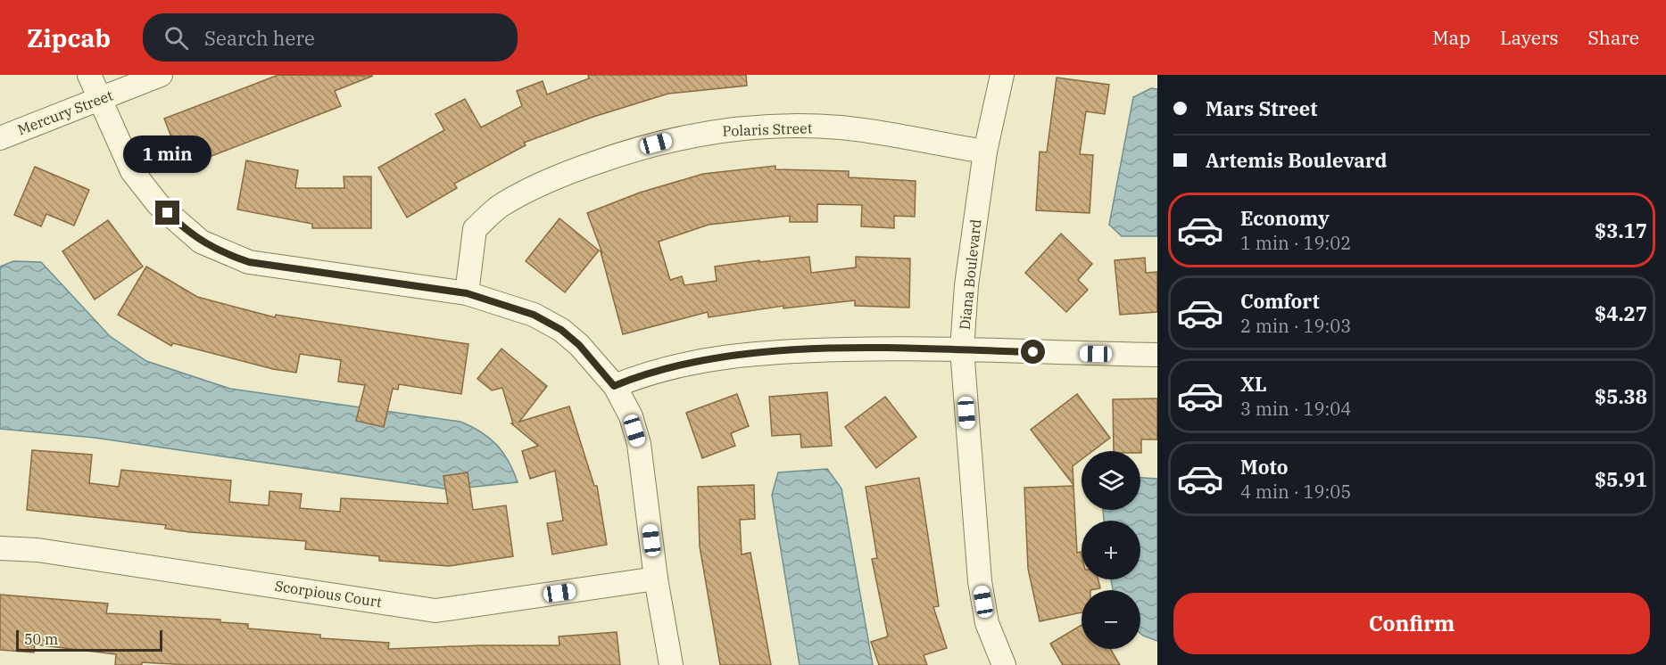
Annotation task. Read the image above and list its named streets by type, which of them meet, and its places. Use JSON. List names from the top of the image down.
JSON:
{
  "streets": {
    "street": [
      "Mercury Street",
      "Polaris Street",
      "Diana Boulevard",
      "Scorpious Court"
    ]
  },
  "crossings": [
    ["Polaris Street", "Diana Boulevard"]
  ],
  "scale_bar": "50 m",
  "page": {
    "header": "Zipcab",
    "search": "Search here",
    "nav": ["Map", "Layers", "Share"],
    "banner": ["Mars Street", "Artemis Boulevard"],
    "bubble": "1 min",
    "list": [
      {
        "name": "Economy",
        "note": "1 min · 19:02",
        "value": "$3.17"
      },
      {
        "name": "Comfort",
        "note": "2 min · 19:03",
        "value": "$4.27"
      },
      {
        "name": "XL",
        "note": "3 min · 19:04",
        "value": "$5.38"
      },
      {
        "name": "Moto",
        "note": "4 min · 19:05",
        "value": "$5.91"
      }
    ],
    "map_buttons": ["+", "−"],
    "buttons": "Confirm",
    "scale": "50 m"
  }
}
